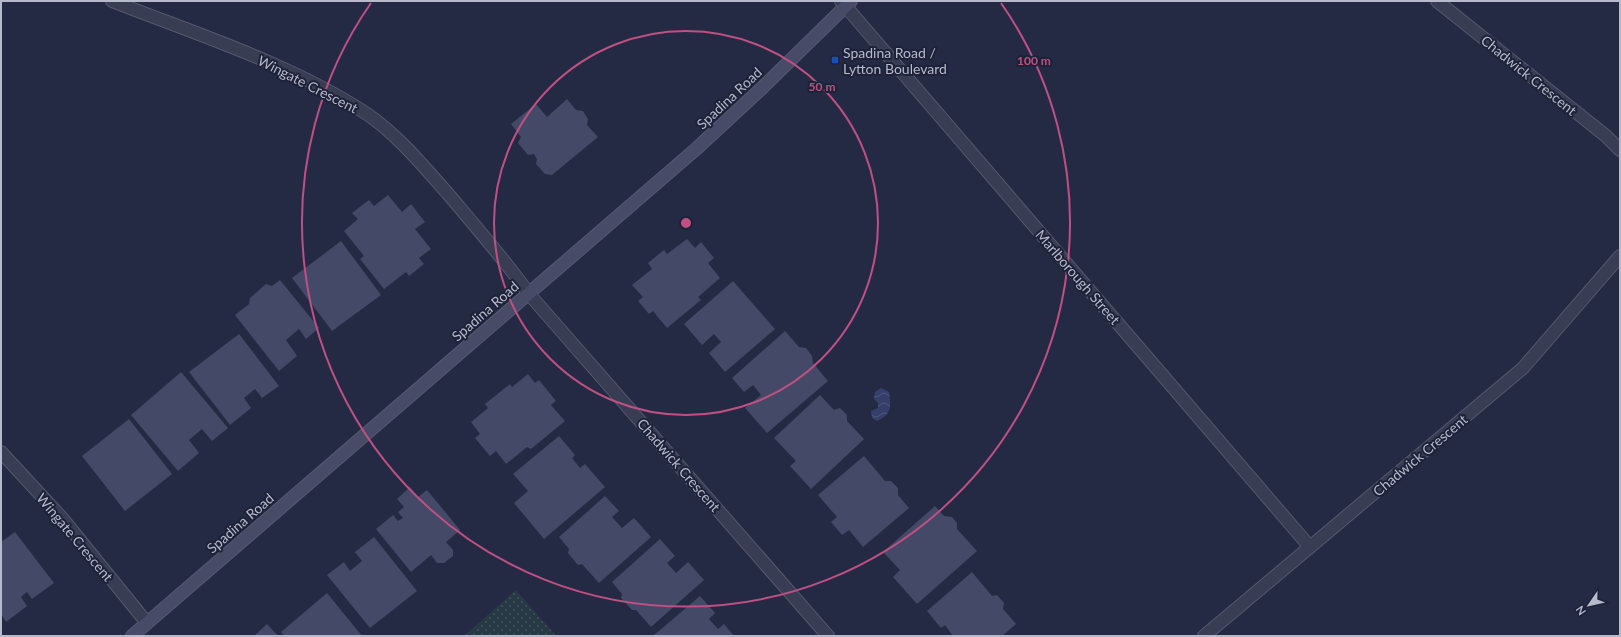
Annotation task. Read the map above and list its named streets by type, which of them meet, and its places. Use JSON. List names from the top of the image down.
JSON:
{
  "streets": {
    "street": [
      "Chadwick Crescent",
      "Wingate Crescent",
      "Spadina Road",
      "Marlborough Street"
    ]
  },
  "crossings": [
    ["Chadwick Crescent", "Wingate Crescent"],
    ["Chadwick Crescent", "Spadina Road"],
    ["Chadwick Crescent", "Marlborough Street"],
    ["Wingate Crescent", "Spadina Road"],
    ["Spadina Road", "Marlborough Street"]
  ],
  "places": {
    "transit": ["Spadina Road / Lytton Boulevard"]
  },
  "north": "bottom left",
  "rings": ["100 m", "50 m"]
}
